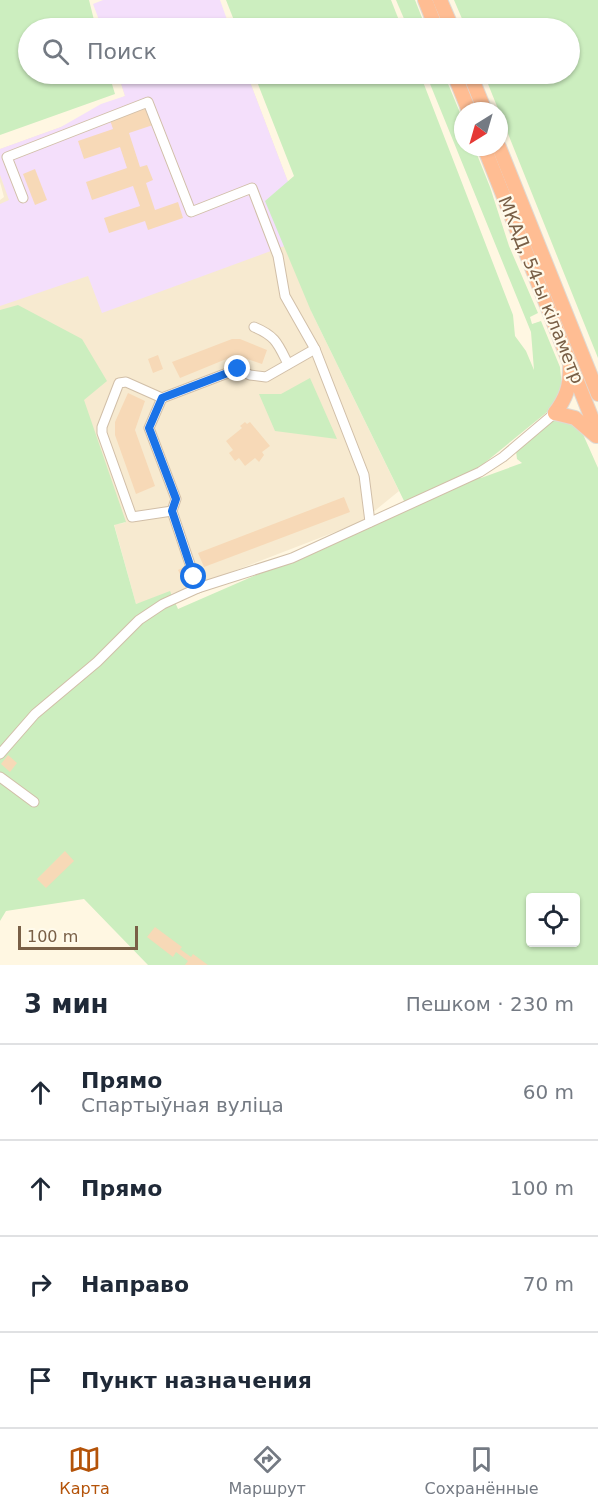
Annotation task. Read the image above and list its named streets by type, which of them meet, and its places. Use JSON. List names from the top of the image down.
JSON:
{
  "streets": {
    "highway": ["МКАД, 54-ы кіламетр"]
  },
  "scale_bar": "100 m",
  "north": "bottom left",
  "page": {
    "search": "Поиск",
    "scale": "100 m",
    "heading": ["3 мин", "Пешком · 230 m"],
    "list": [
      ["Прямо", "Спартыўная вуліца", "60 m"],
      ["Прямо", "100 m"],
      ["Направо", "70 m"],
      "Пункт назначения"
    ],
    "nav": ["Карта", "Маршрут", "Сохранённые"]
  }
}
